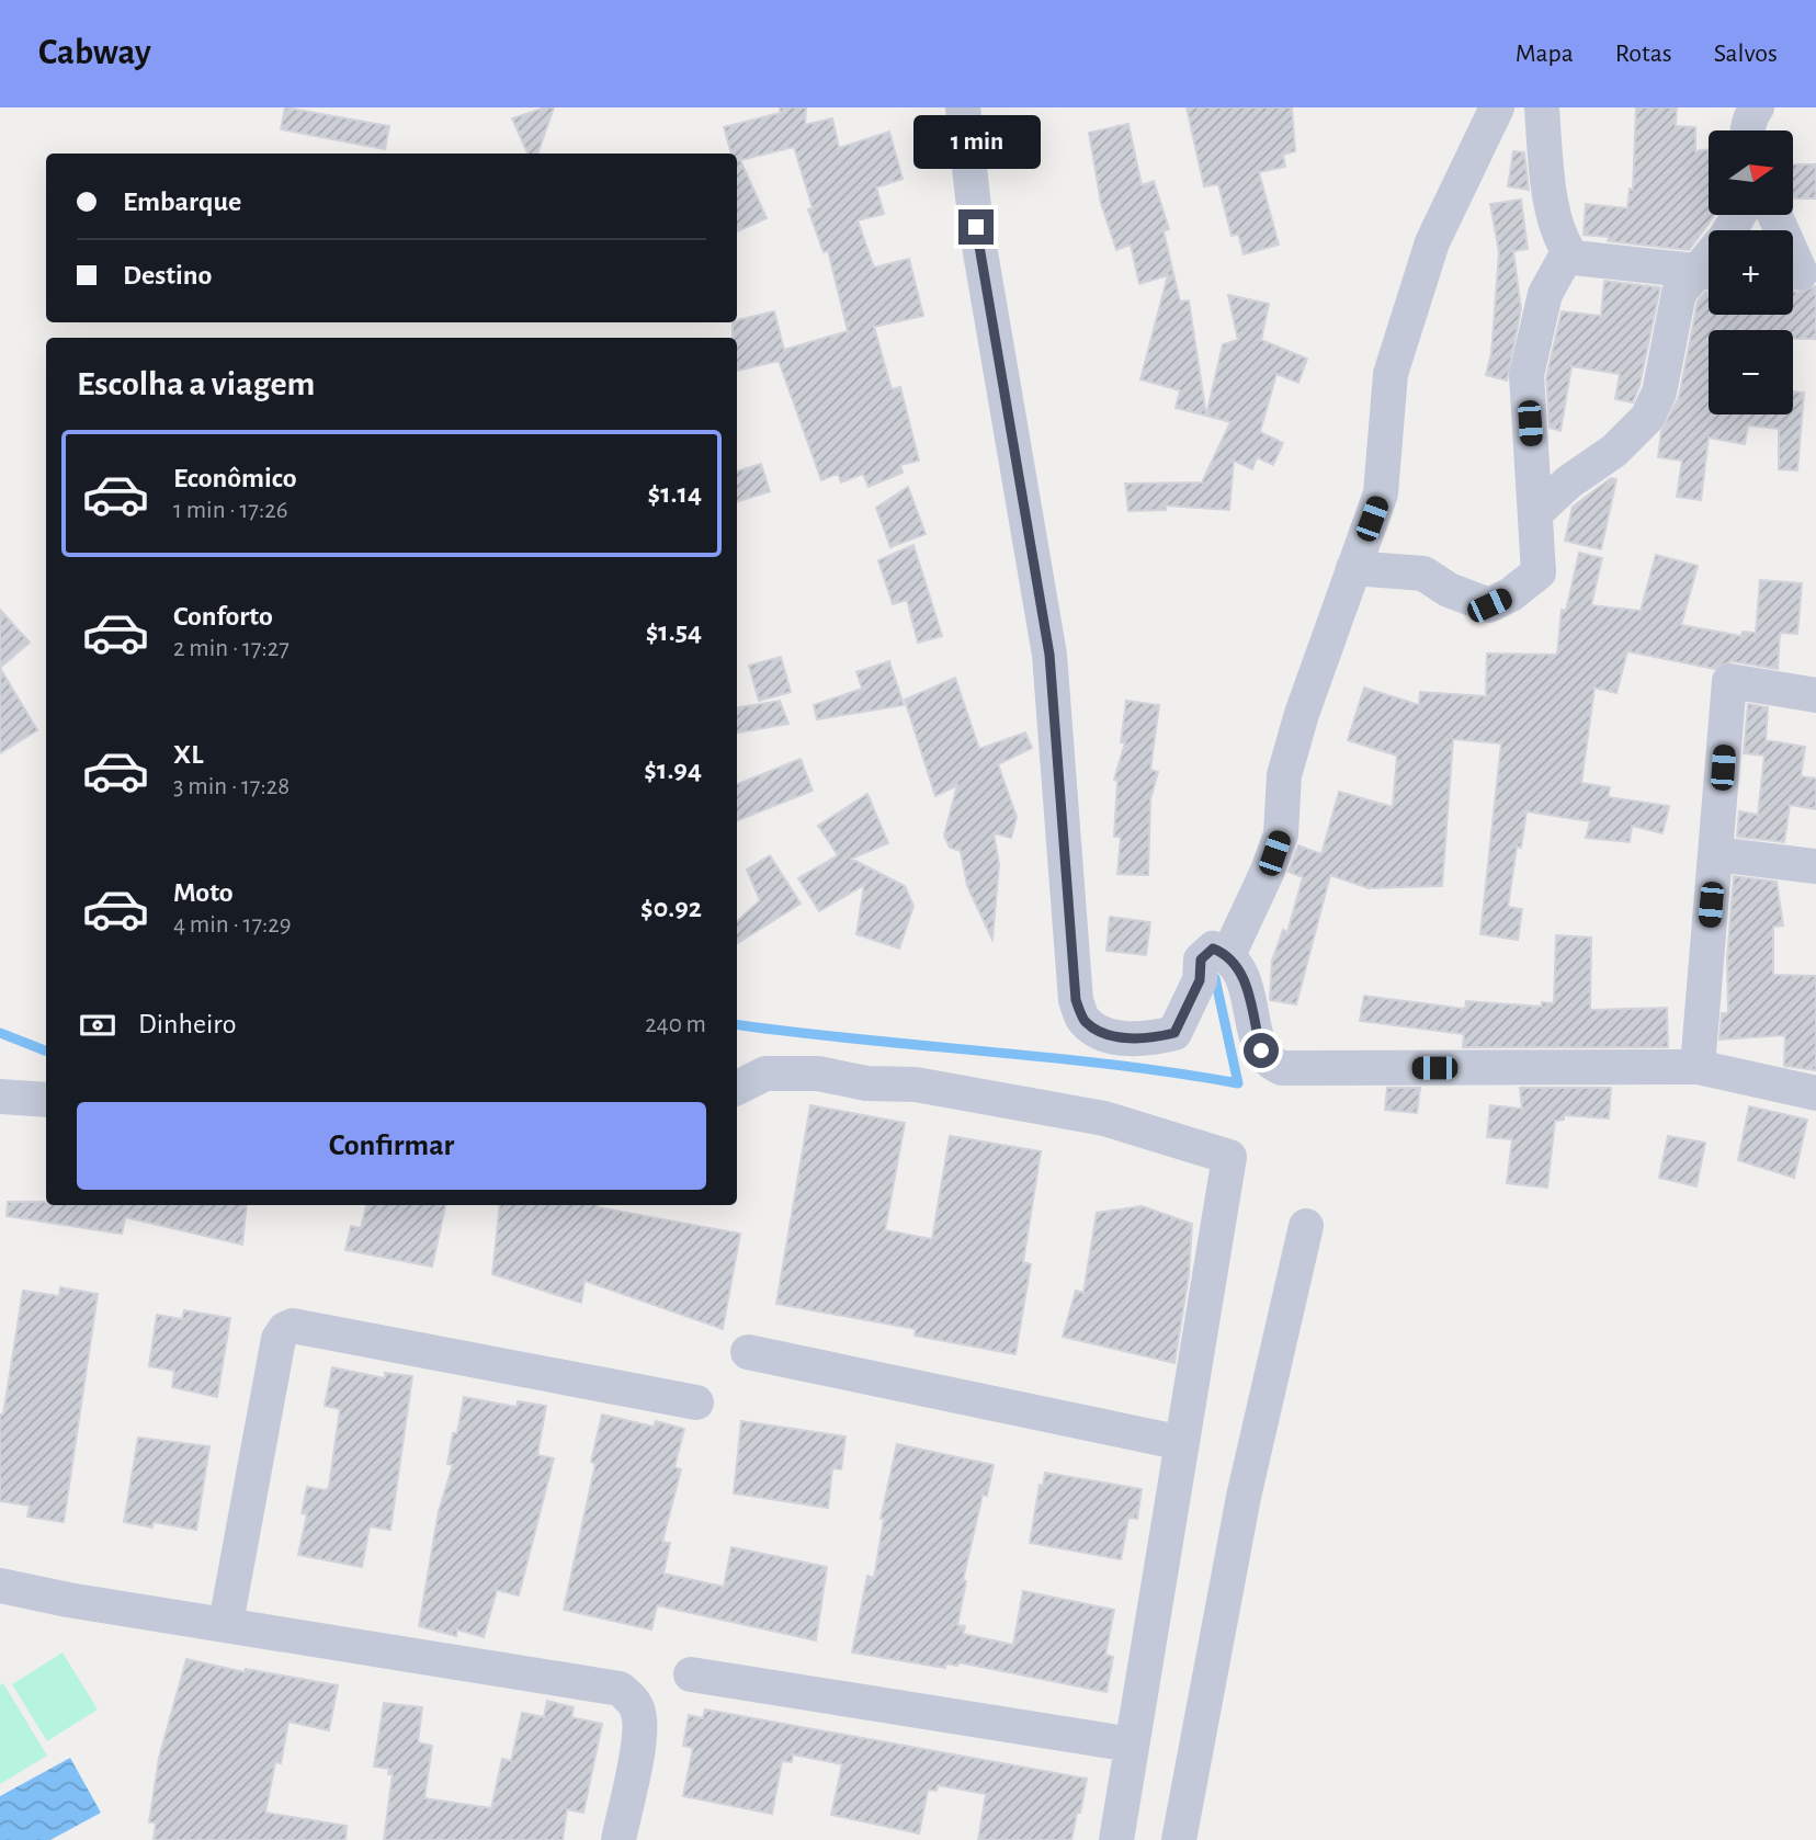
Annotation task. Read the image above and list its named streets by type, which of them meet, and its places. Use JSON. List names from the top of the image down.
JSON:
{
  "north": "right",
  "page": {
    "header": "Cabway",
    "nav": ["Mapa", "Rotas", "Salvos"],
    "bubble": "1 min",
    "map_buttons": ["+", "−"],
    "banner": ["Embarque", "Destino"],
    "heading": "Escolha a viagem",
    "list": [
      {
        "name": "Econômico",
        "note": "1 min · 17:26",
        "value": "$1.14"
      },
      {
        "name": "Conforto",
        "note": "2 min · 17:27",
        "value": "$1.54"
      },
      {
        "name": "XL",
        "note": "3 min · 17:28",
        "value": "$1.94"
      },
      {
        "name": "Moto",
        "note": "4 min · 17:29",
        "value": "$0.92"
      }
    ],
    "pay": ["Dinheiro", "240 m"],
    "buttons": "Confirmar"
  }
}
